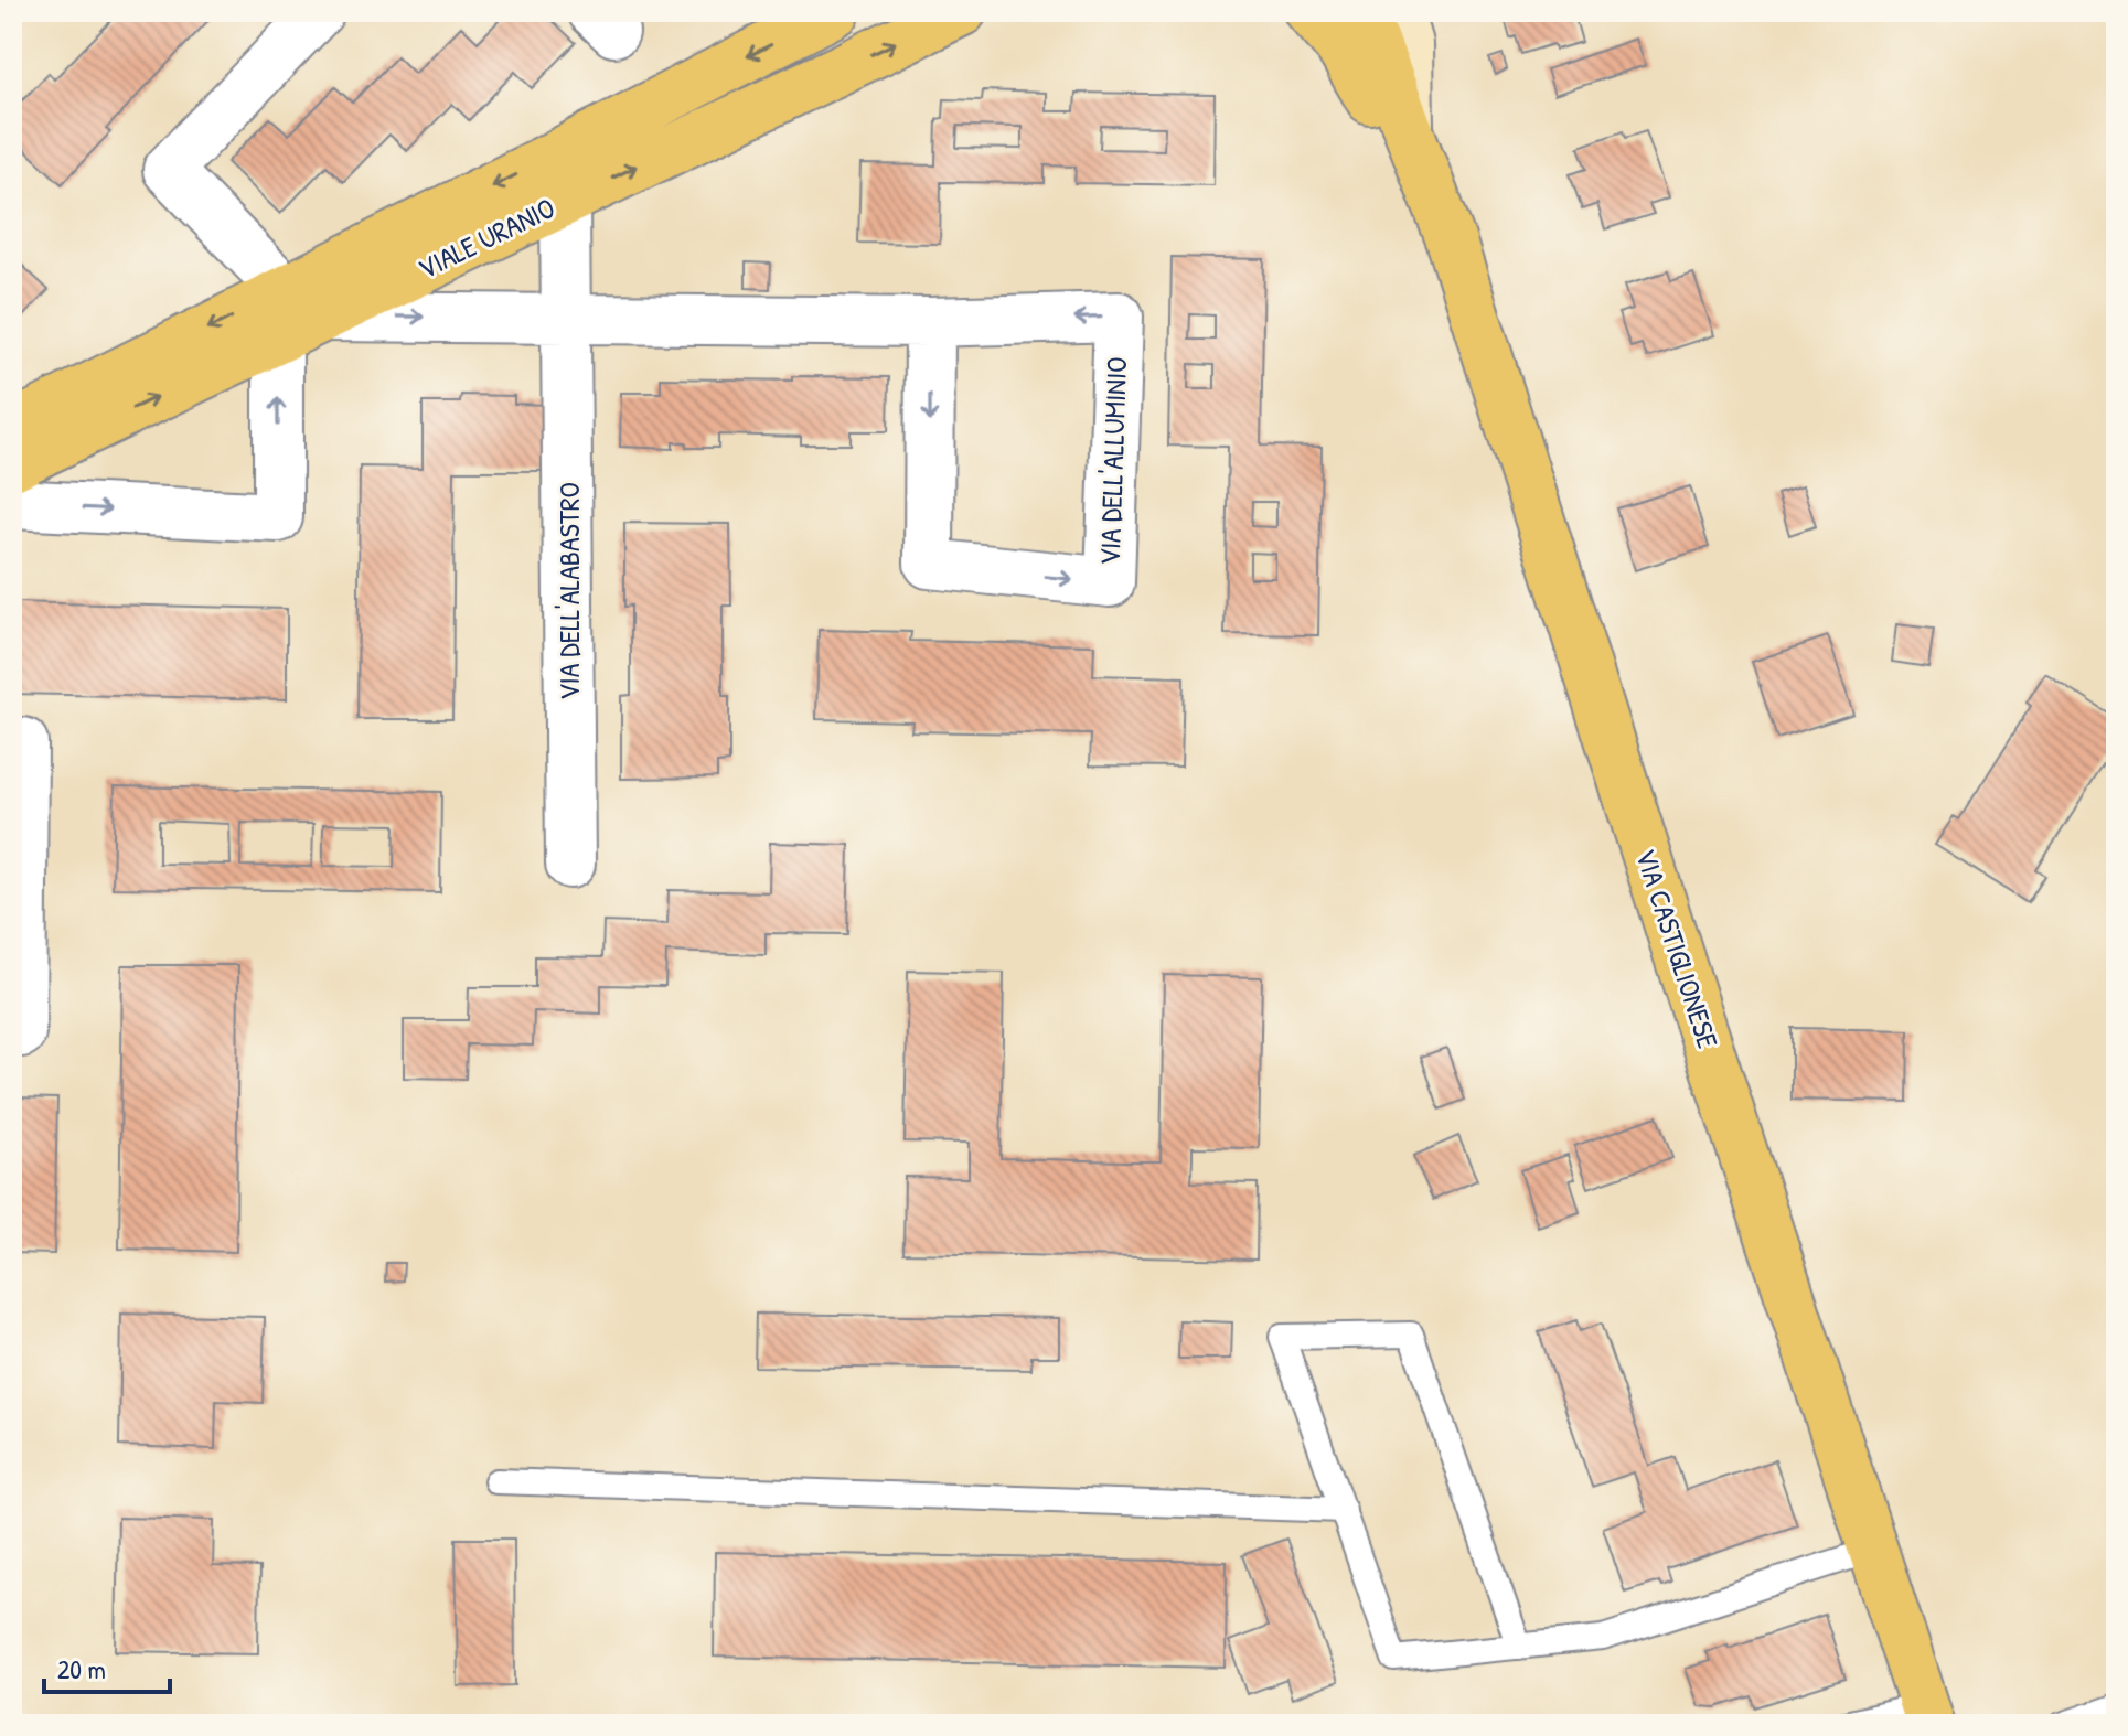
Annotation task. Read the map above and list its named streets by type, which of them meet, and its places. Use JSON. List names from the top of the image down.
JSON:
{
  "streets": {
    "main road": ["VIALE URANIO", "VIA CASTIGLIONESE"],
    "street": ["VIA DELL'ALLUMINIO", "VIA DELL'ALABASTRO"]
  },
  "crossings": [
    ["VIALE URANIO", "VIA DELL'ALLUMINIO"],
    ["VIALE URANIO", "VIA DELL'ALABASTRO"],
    ["VIA DELL'ALLUMINIO", "VIA DELL'ALABASTRO"]
  ],
  "scale_bar": "20 m"
}
